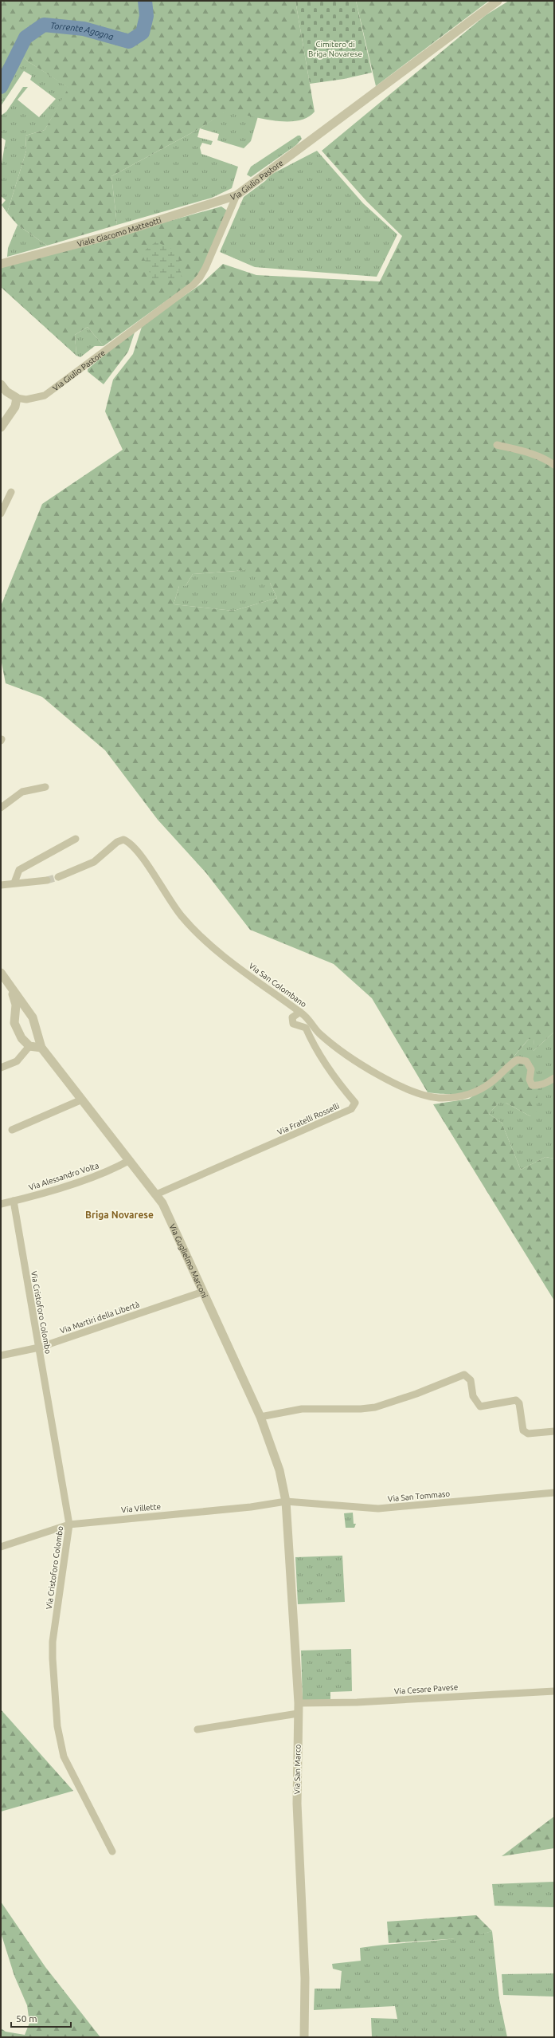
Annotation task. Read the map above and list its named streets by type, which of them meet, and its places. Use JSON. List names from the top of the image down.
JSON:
{
  "streets": {
    "street": [
      "Via Giulio Pastore",
      "Viale Giacomo Matteotti",
      "Via San Colombano",
      "Via Fratelli Rosselli",
      "Via Alessandro Volta",
      "Via Guglielmo Marconi",
      "Via Cristoforo Colombo",
      "Via Martiri della Libertà",
      "Via San Tommaso",
      "Via Villette",
      "Via Cesare Pavese",
      "Via San Marco"
    ]
  },
  "crossings": [
    ["Via Giulio Pastore", "Viale Giacomo Matteotti"],
    ["Via San Colombano", "Via Fratelli Rosselli"],
    ["Via Fratelli Rosselli", "Via Guglielmo Marconi"],
    ["Via Alessandro Volta", "Via Guglielmo Marconi"],
    ["Via Alessandro Volta", "Via Cristoforo Colombo"],
    ["Via Guglielmo Marconi", "Via Martiri della Libertà"],
    ["Via Guglielmo Marconi", "Via San Tommaso"],
    ["Via Guglielmo Marconi", "Via Villette"],
    ["Via Guglielmo Marconi", "Via San Marco"],
    ["Via Cristoforo Colombo", "Via Martiri della Libertà"],
    ["Via Cristoforo Colombo", "Via Villette"],
    ["Via San Tommaso", "Via Villette"],
    ["Via San Tommaso", "Via San Marco"],
    ["Via Villette", "Via San Marco"],
    ["Via Cesare Pavese", "Via San Marco"]
  ],
  "districts": ["Briga Novarese"],
  "water": ["Torrente Agogna"],
  "parks": ["Cimitero di Briga Novarese"],
  "scale_bar": "50 m"
}
